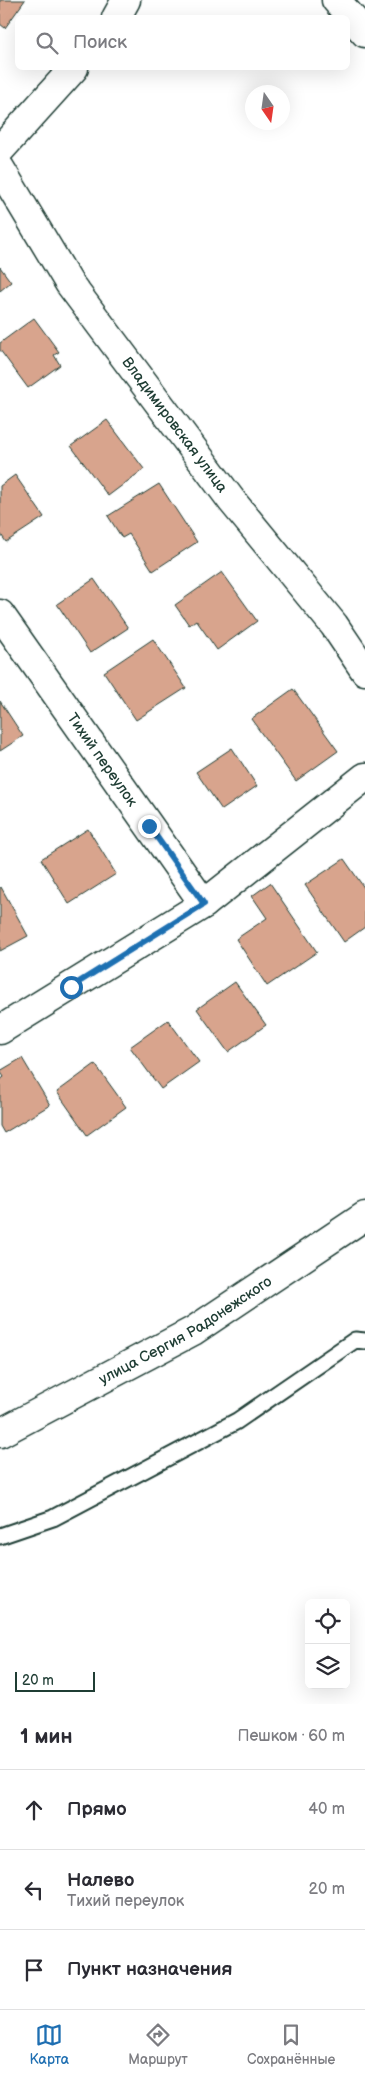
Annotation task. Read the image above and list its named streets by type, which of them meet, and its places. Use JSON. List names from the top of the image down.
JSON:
{
  "streets": {
    "street": ["Владимировская улица", "Тихий переулок", "улица Сергия Радонежского"]
  },
  "scale_bar": "20 m",
  "north": "bottom",
  "page": {
    "search": "Поиск",
    "scale": "20 m",
    "heading": ["1 мин", "Пешком · 60 m"],
    "list": [
      ["Прямо", "40 m"],
      ["Налево", "Тихий переулок", "20 m"],
      "Пункт назначения"
    ],
    "nav": ["Карта", "Маршрут", "Сохранённые"]
  }
}
